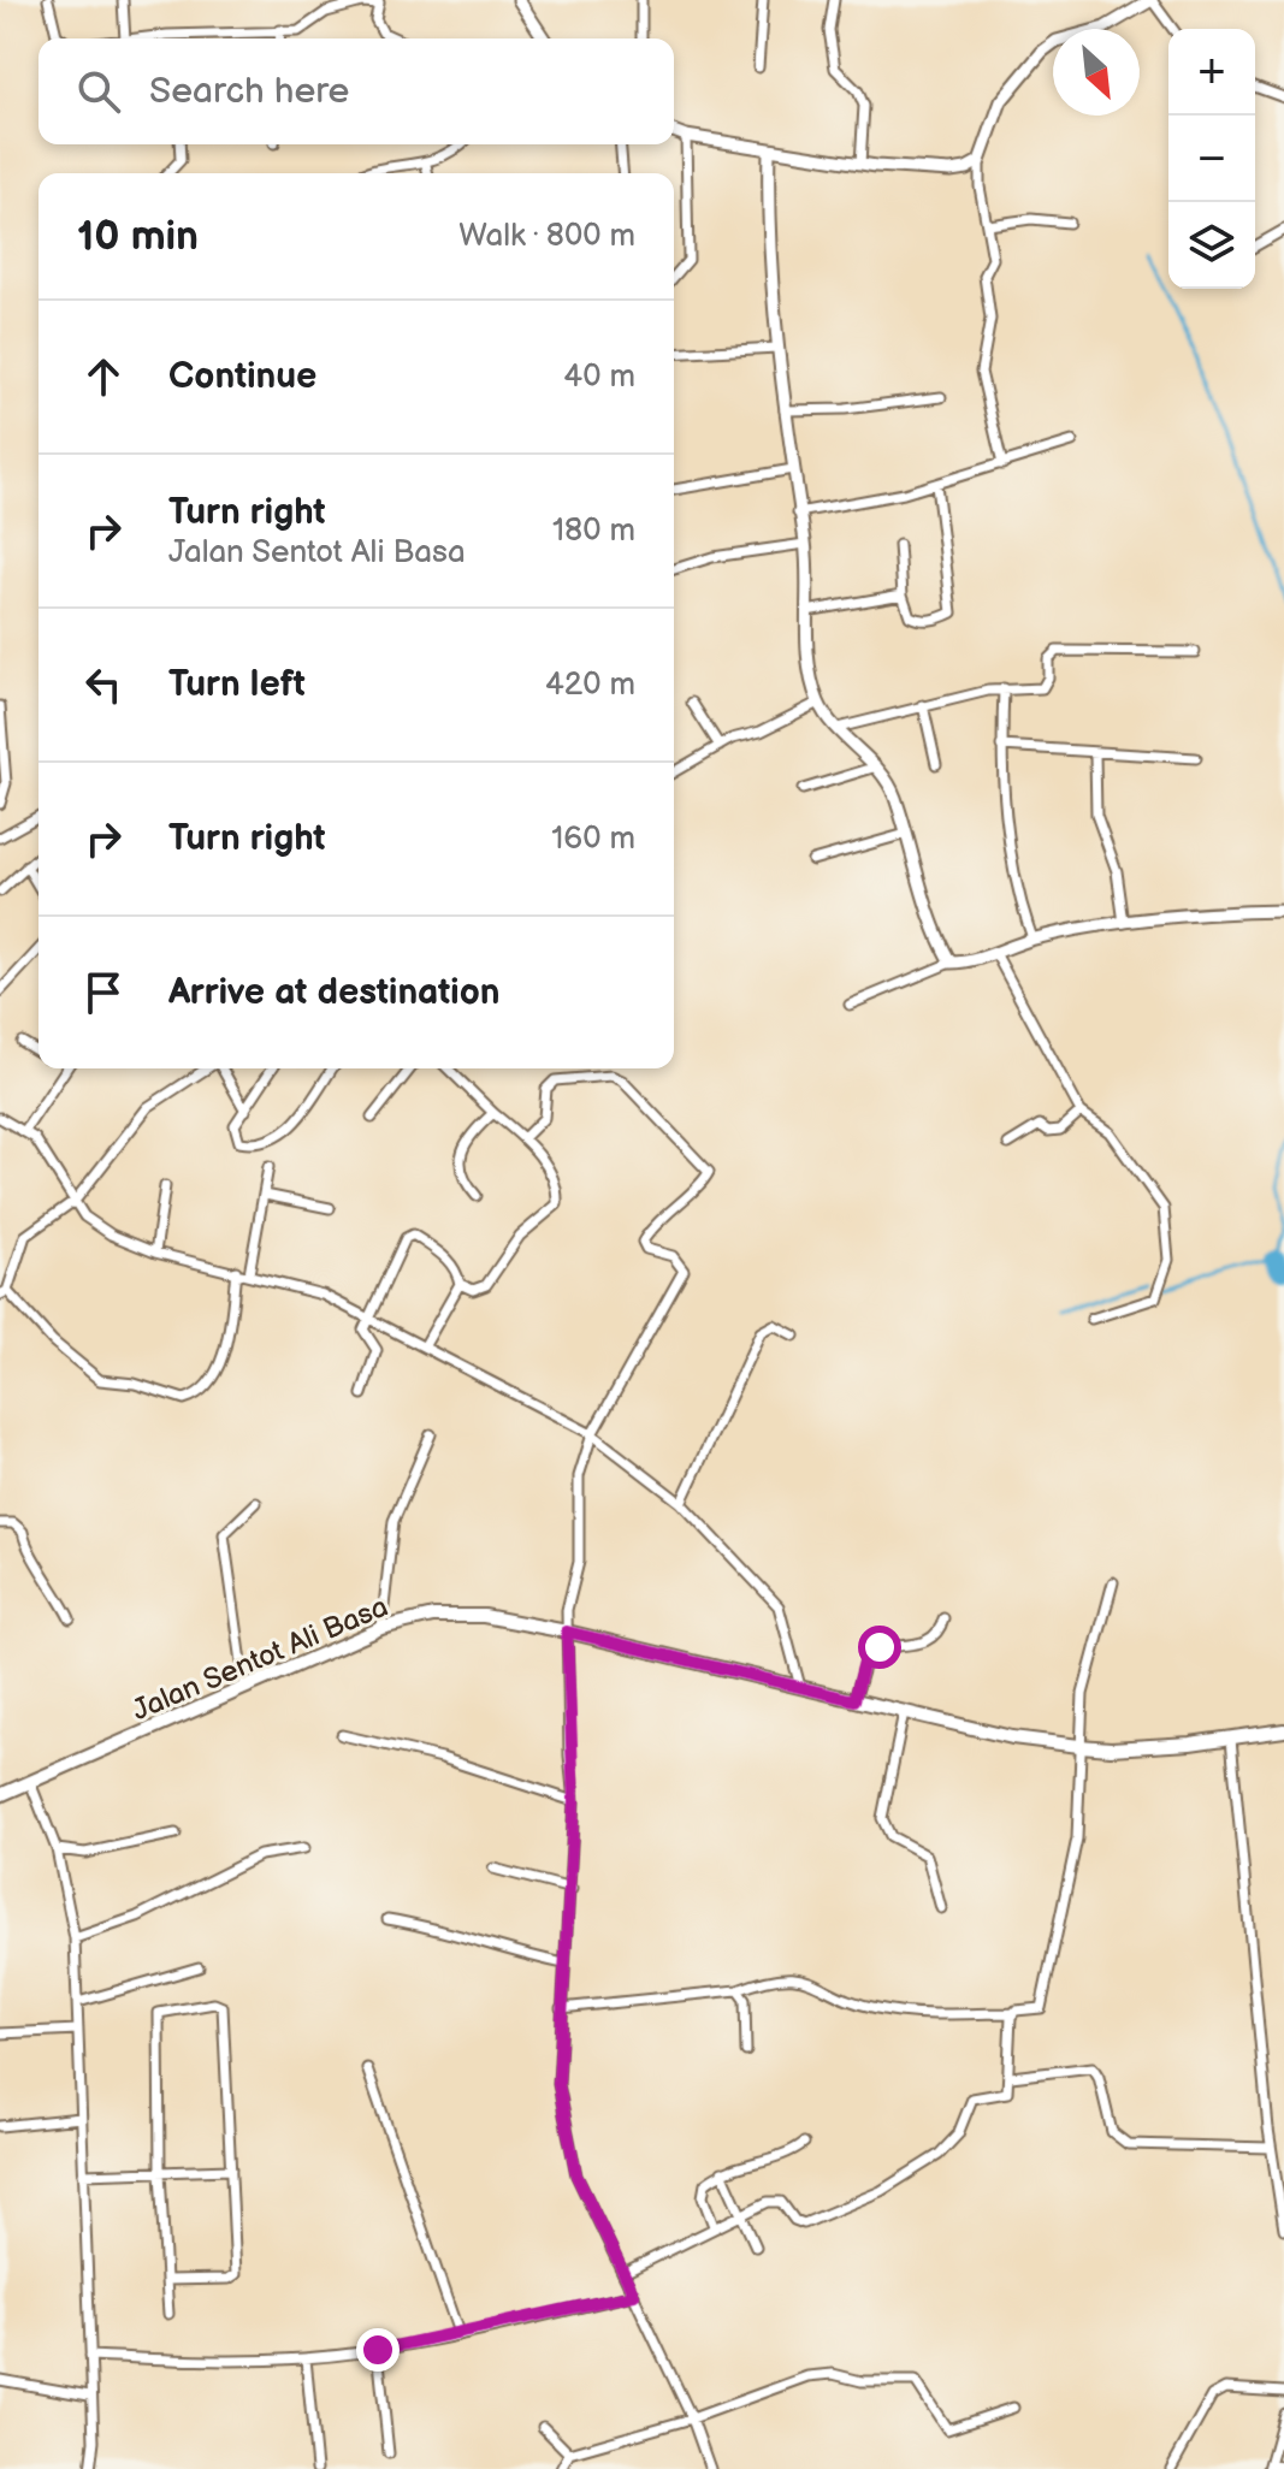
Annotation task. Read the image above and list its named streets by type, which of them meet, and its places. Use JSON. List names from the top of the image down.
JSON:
{
  "streets": {
    "main road": ["Jalan Sentot Ali Basa"]
  },
  "north": "bottom right",
  "page": {
    "map_buttons": ["+", "−"],
    "search": "Search here",
    "heading": ["10 min", "Walk · 800 m"],
    "list": [
      ["Continue", "40 m"],
      ["Turn right", "Jalan Sentot Ali Basa", "180 m"],
      ["Turn left", "420 m"],
      ["Turn right", "160 m"],
      "Arrive at destination"
    ]
  }
}
